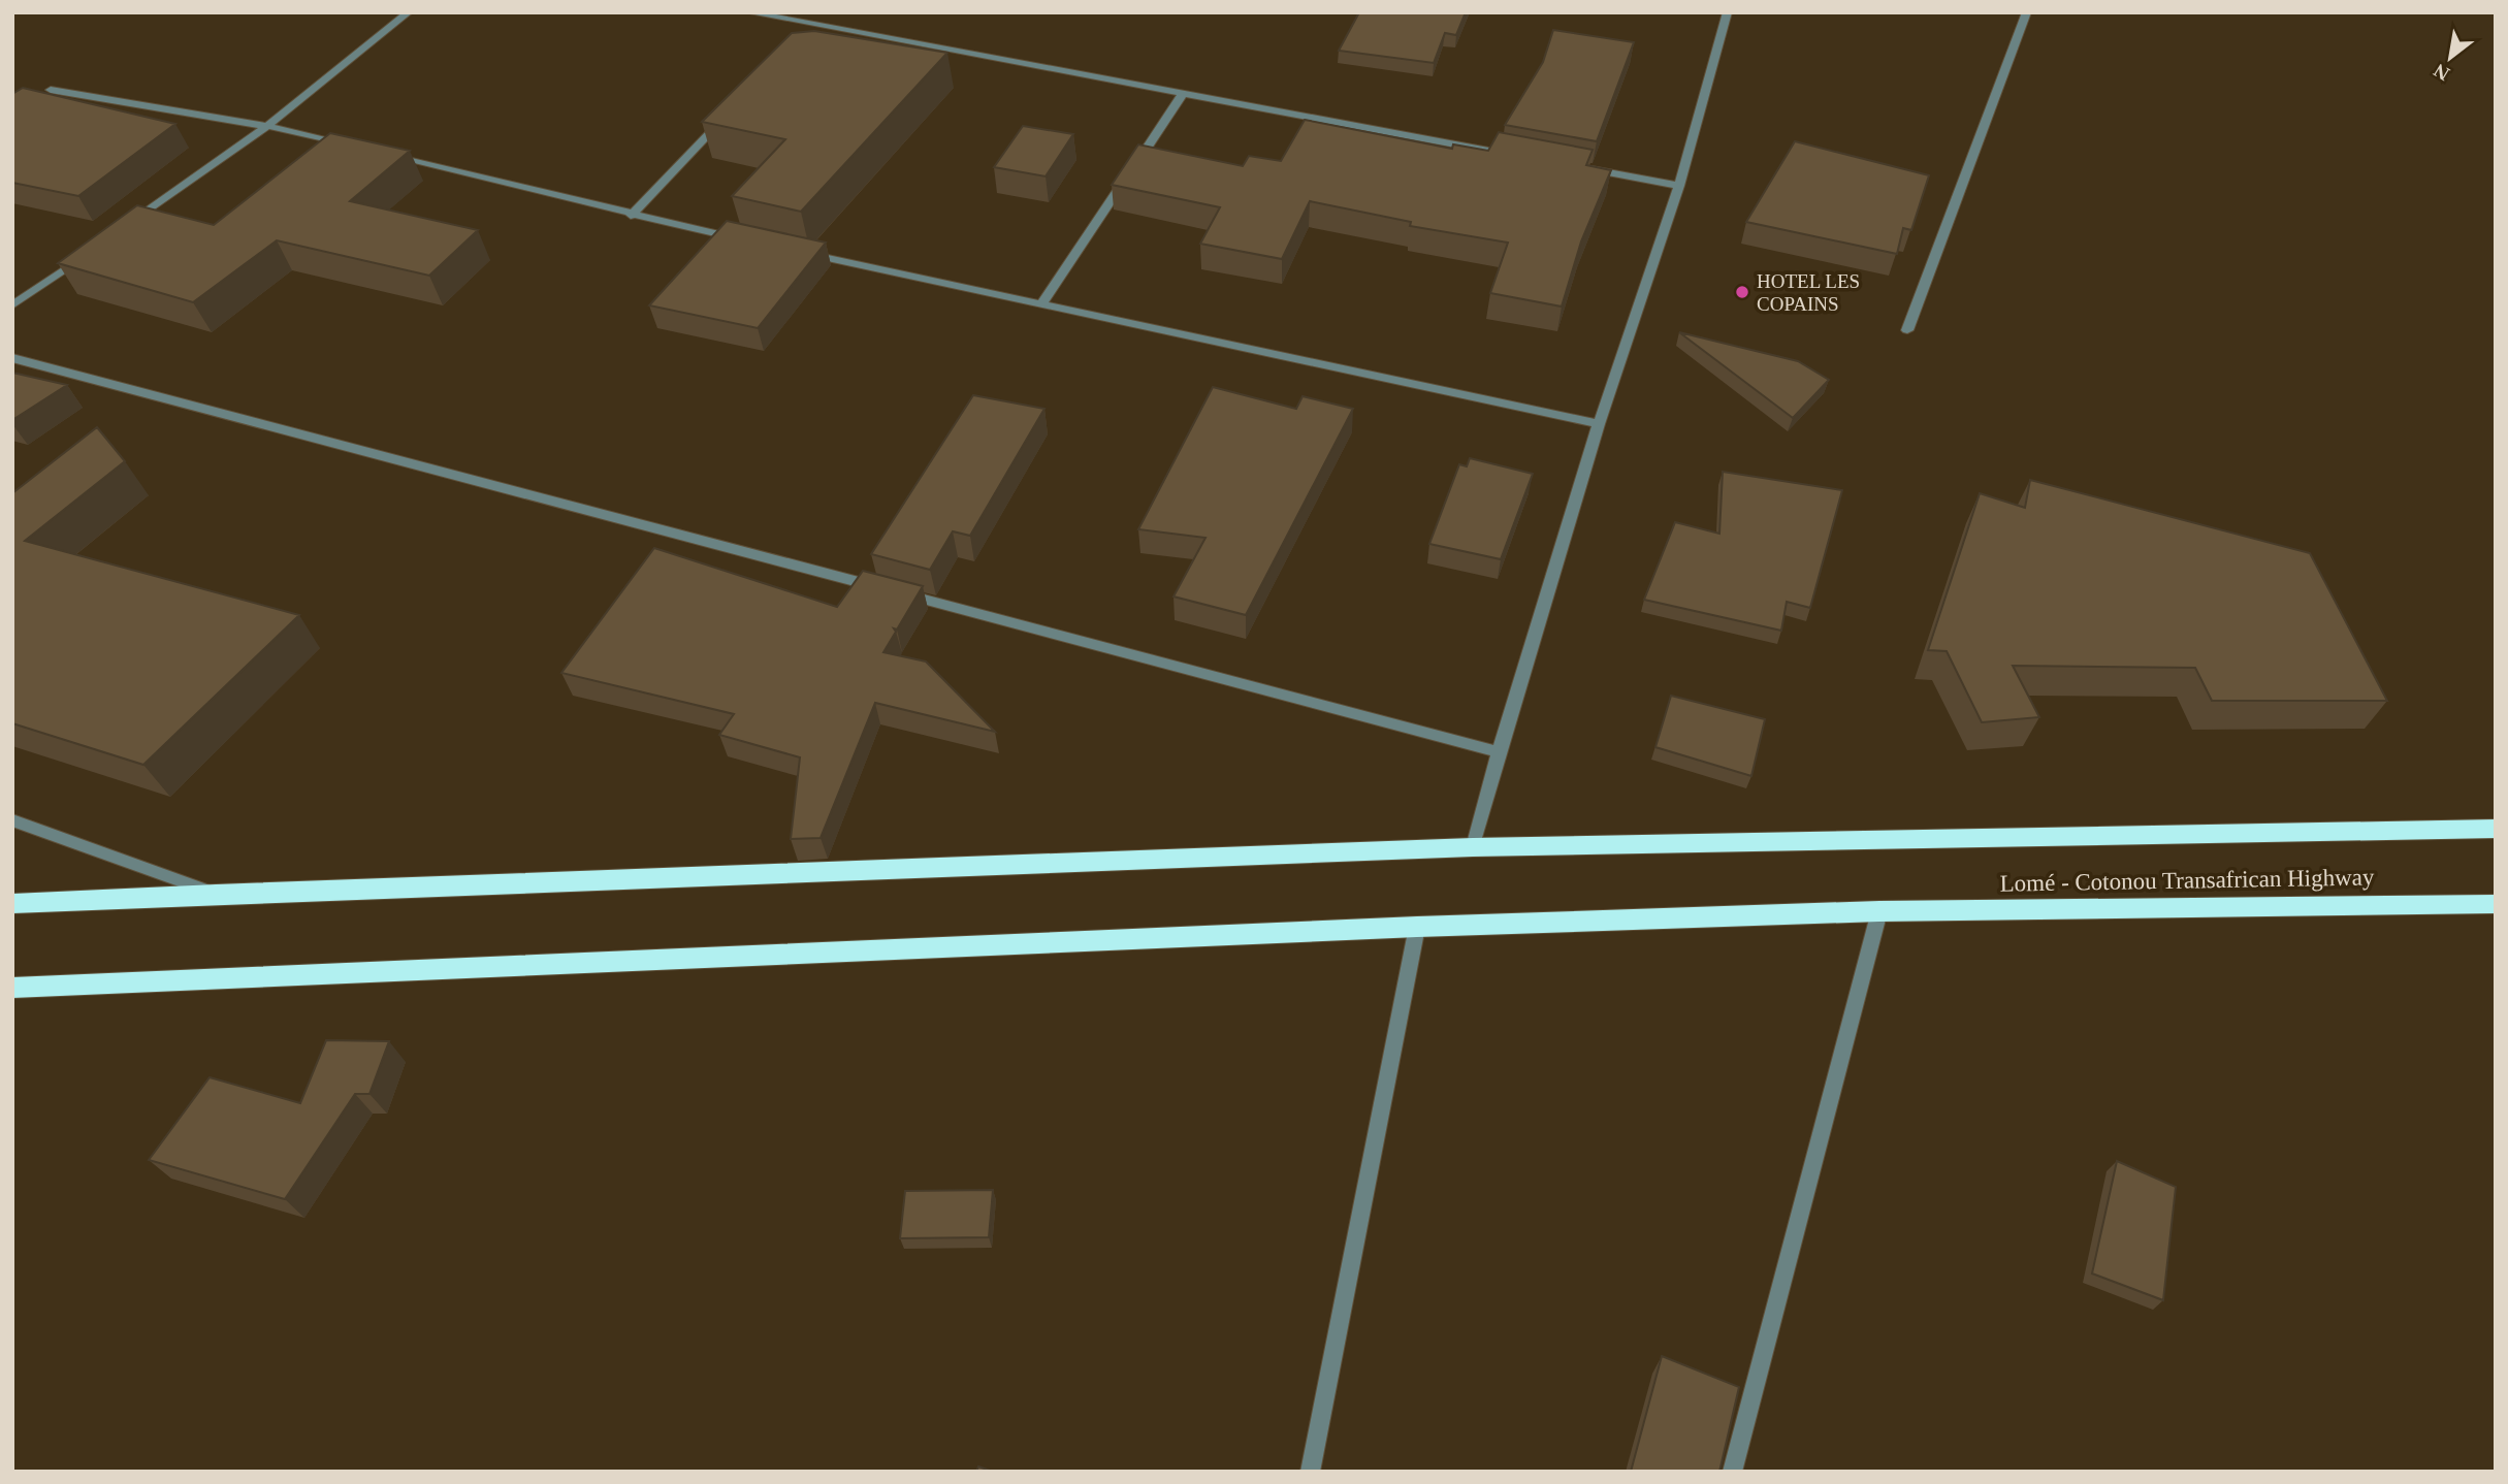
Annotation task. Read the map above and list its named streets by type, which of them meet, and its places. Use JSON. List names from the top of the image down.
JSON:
{
  "streets": {
    "highway": ["Lomé - Cotonou Transafrican Highway"]
  },
  "places": ["HOTEL LES COPAINS"],
  "north": "bottom left"
}
